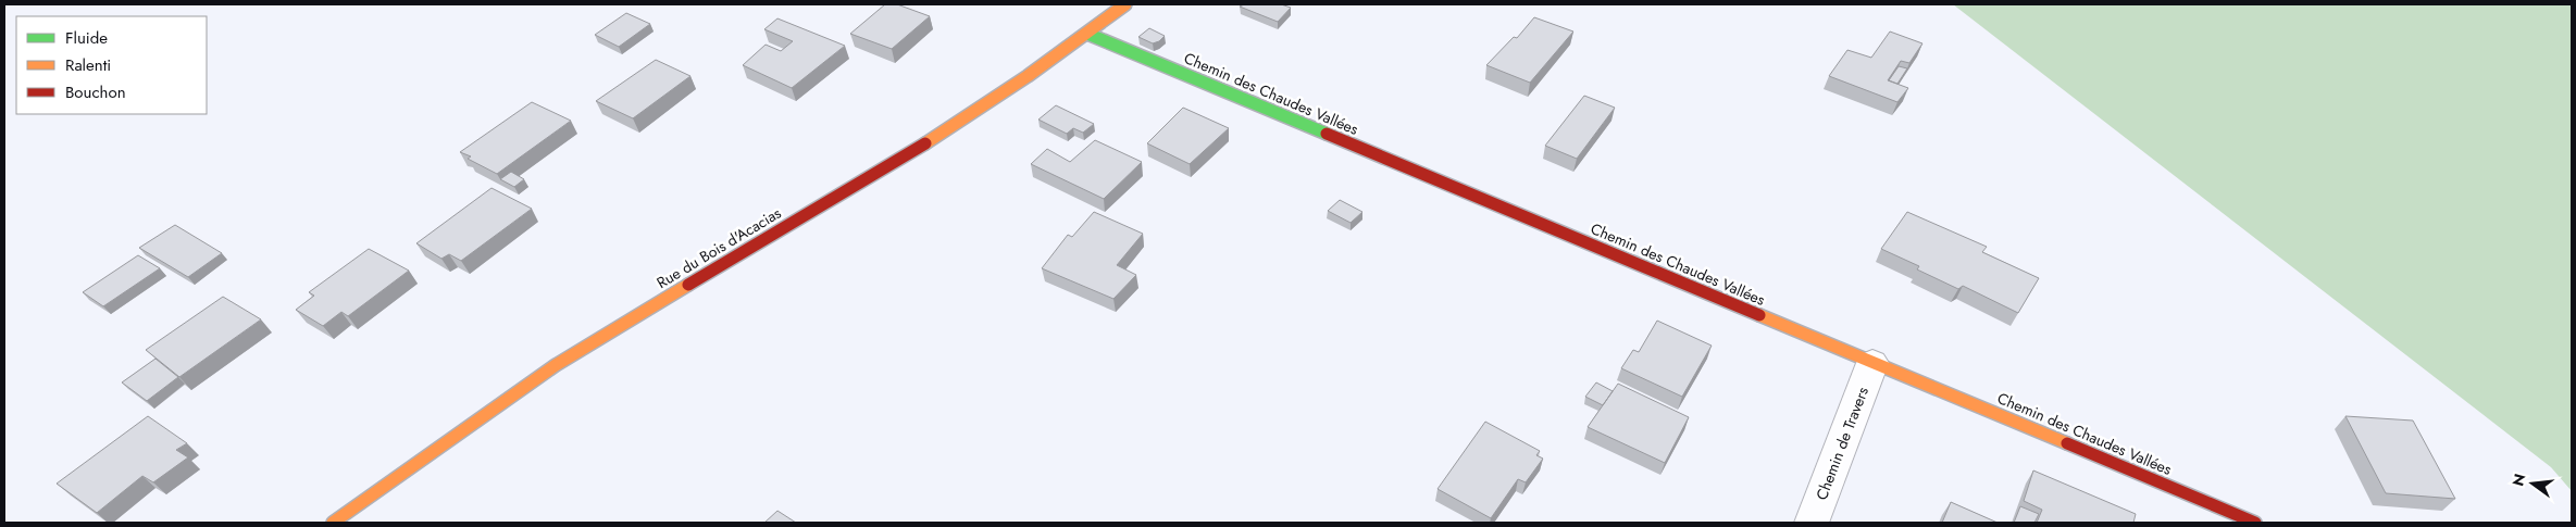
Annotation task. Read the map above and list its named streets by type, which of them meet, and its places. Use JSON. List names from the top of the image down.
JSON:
{
  "streets": {
    "street": ["Chemin des Chaudes Vallées", "Rue du Bois d'Acacias", "Chemin de Travers"]
  },
  "crossings": [
    ["Chemin des Chaudes Vallées", "Rue du Bois d'Acacias"],
    ["Chemin des Chaudes Vallées", "Chemin de Travers"]
  ],
  "legend": ["Fluide", "Ralenti", "Bouchon"],
  "north": "left"
}
